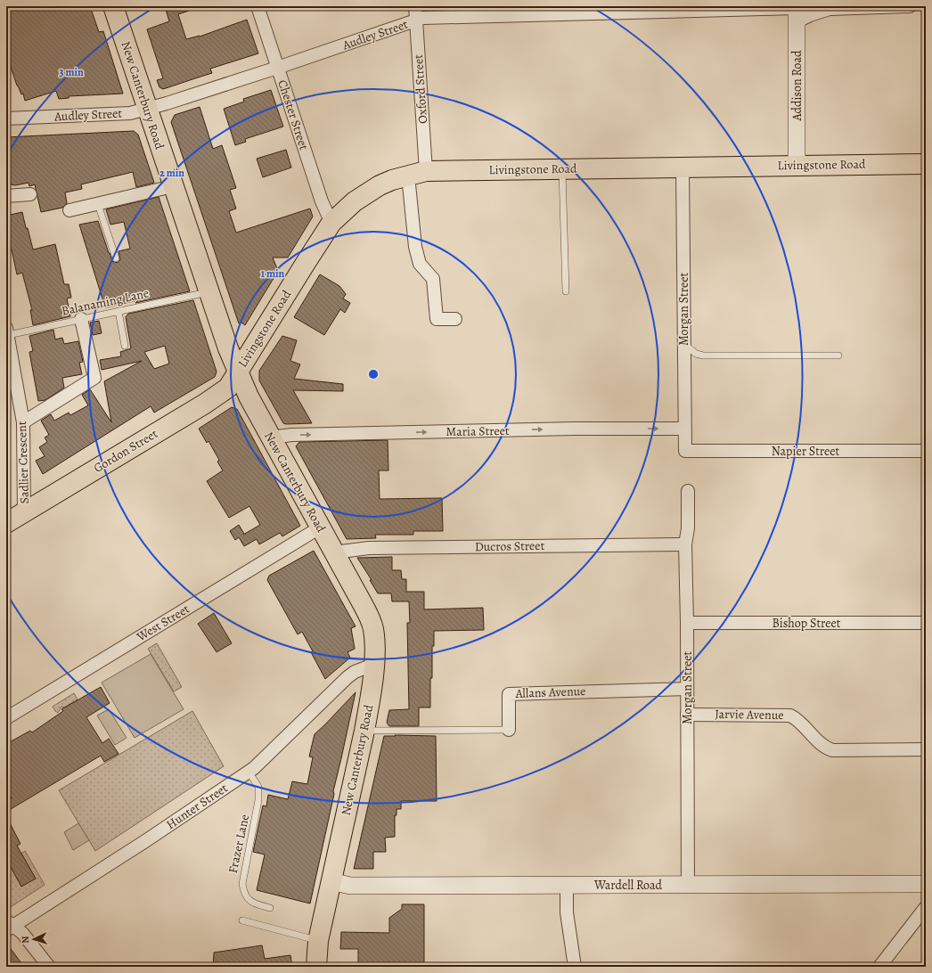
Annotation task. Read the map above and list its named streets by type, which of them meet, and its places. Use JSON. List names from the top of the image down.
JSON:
{
  "streets": {
    "main road": ["New Canterbury Road", "Livingstone Road", "Gordon Street"],
    "street": [
      "Audley Street",
      "Addison Road",
      "Oxford Street",
      "Chester Street",
      "Morgan Street",
      "Maria Street",
      "Napier Street",
      "Sadlier Crescent",
      "Ducros Street",
      "West Street",
      "Bishop Street",
      "Allans Avenue",
      "Jarvie Avenue",
      "Hunter Street",
      "Wardell Road"
    ],
    "lane": ["Balanaming Lane", "Frazer Lane"]
  },
  "crossings": [
    ["Audley Street", "Addison Road"],
    ["Audley Street", "Oxford Street"],
    ["Audley Street", "New Canterbury Road"],
    ["Audley Street", "Chester Street"],
    ["Addison Road", "Livingstone Road"],
    ["Oxford Street", "Livingstone Road"],
    ["New Canterbury Road", "Livingstone Road"],
    ["New Canterbury Road", "Balanaming Lane"],
    ["New Canterbury Road", "Maria Street"],
    ["New Canterbury Road", "Gordon Street"],
    ["New Canterbury Road", "Ducros Street"],
    ["New Canterbury Road", "West Street"],
    ["New Canterbury Road", "Allans Avenue"],
    ["New Canterbury Road", "Hunter Street"],
    ["New Canterbury Road", "Wardell Road"],
    ["Chester Street", "Livingstone Road"],
    ["Livingstone Road", "Morgan Street"],
    ["Livingstone Road", "Gordon Street"],
    ["Balanaming Lane", "Sadlier Crescent"],
    ["Morgan Street", "Maria Street"],
    ["Morgan Street", "Napier Street"],
    ["Morgan Street", "Ducros Street"],
    ["Morgan Street", "Bishop Street"],
    ["Morgan Street", "Allans Avenue"],
    ["Morgan Street", "Jarvie Avenue"],
    ["Morgan Street", "Wardell Road"],
    ["Gordon Street", "Sadlier Crescent"],
    ["Hunter Street", "Frazer Lane"]
  ],
  "one_way": ["Maria Street"],
  "north": "left",
  "rings": ["3 min", "2 min", "1 min"]
}
